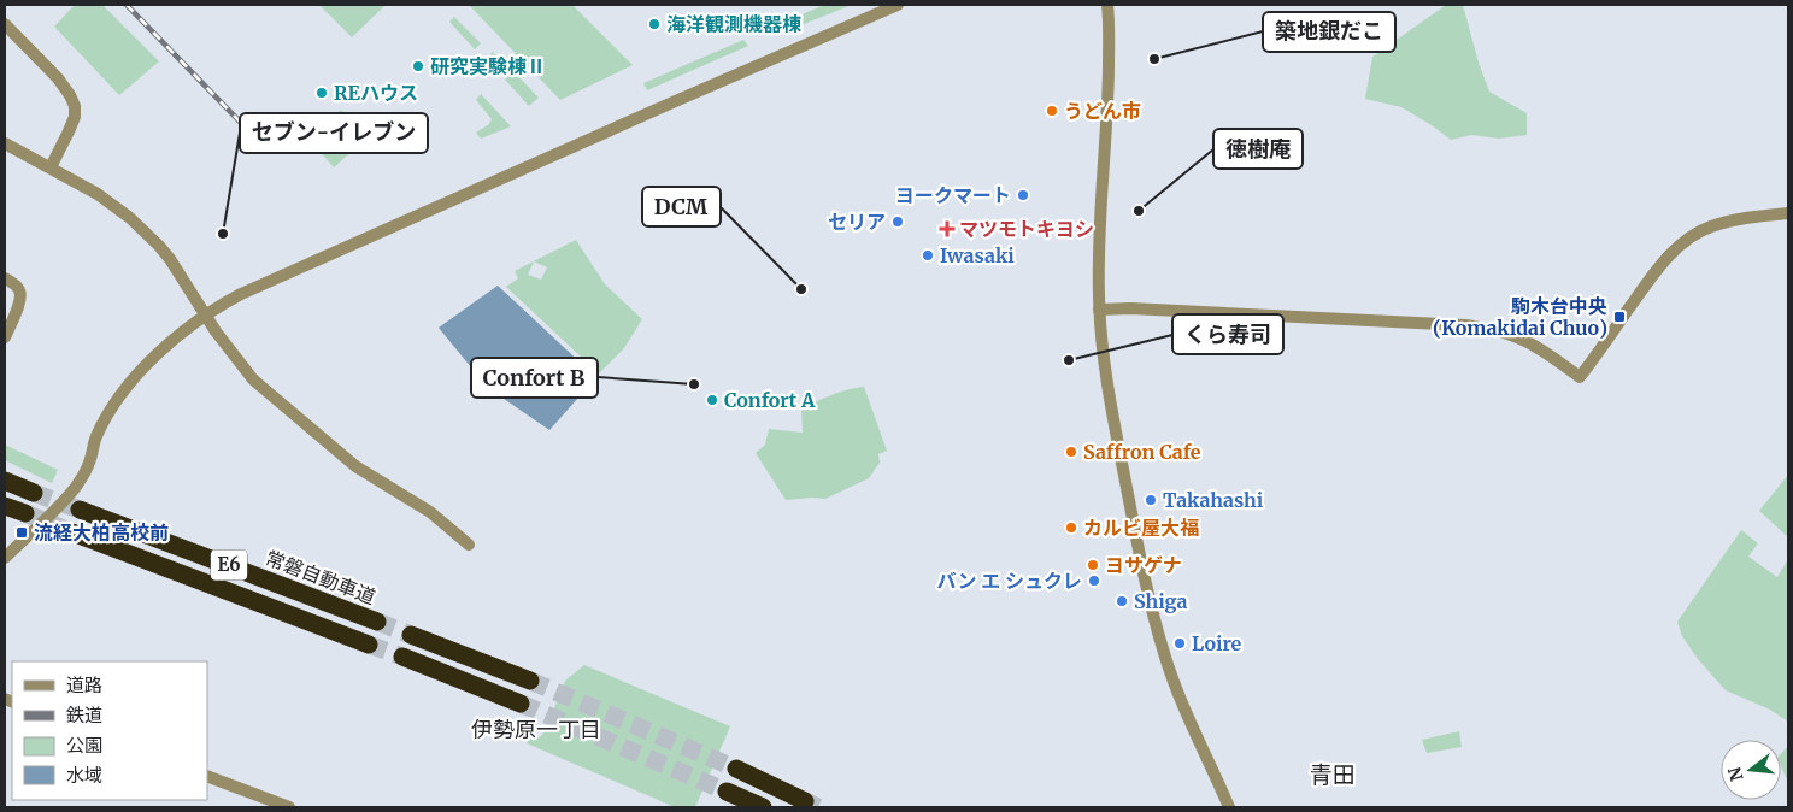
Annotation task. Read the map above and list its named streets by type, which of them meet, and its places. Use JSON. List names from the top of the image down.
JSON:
{
  "streets": {
    "highway": ["E6", "常磐自動車道"]
  },
  "districts": ["伊勢原一丁目", "青田"],
  "places": {
    "other": [
      "海洋観測機器棟",
      "築地銀だこ",
      "研究実験棟Ⅱ",
      "REハウス",
      "うどん市",
      "ヨークマート",
      "徳樹庵",
      "セリア",
      "セブン-イレブン",
      "Iwasaki",
      "DCM",
      "くら寿司",
      "Confort B",
      "Confort A",
      "Saffron Cafe",
      "Takahashi",
      "カルビ屋大福",
      "ヨサゲナ",
      "バン エ シュクレ",
      "Shiga",
      "Loire"
    ],
    "health": ["マツモトキヨシ"],
    "transit": ["駒木台中央 (Komakidai Chuo)", "流経大柏高校前"]
  },
  "legend": [
    "道路",
    "鉄道",
    "公園",
    "水域"
  ],
  "north": "left"
}
